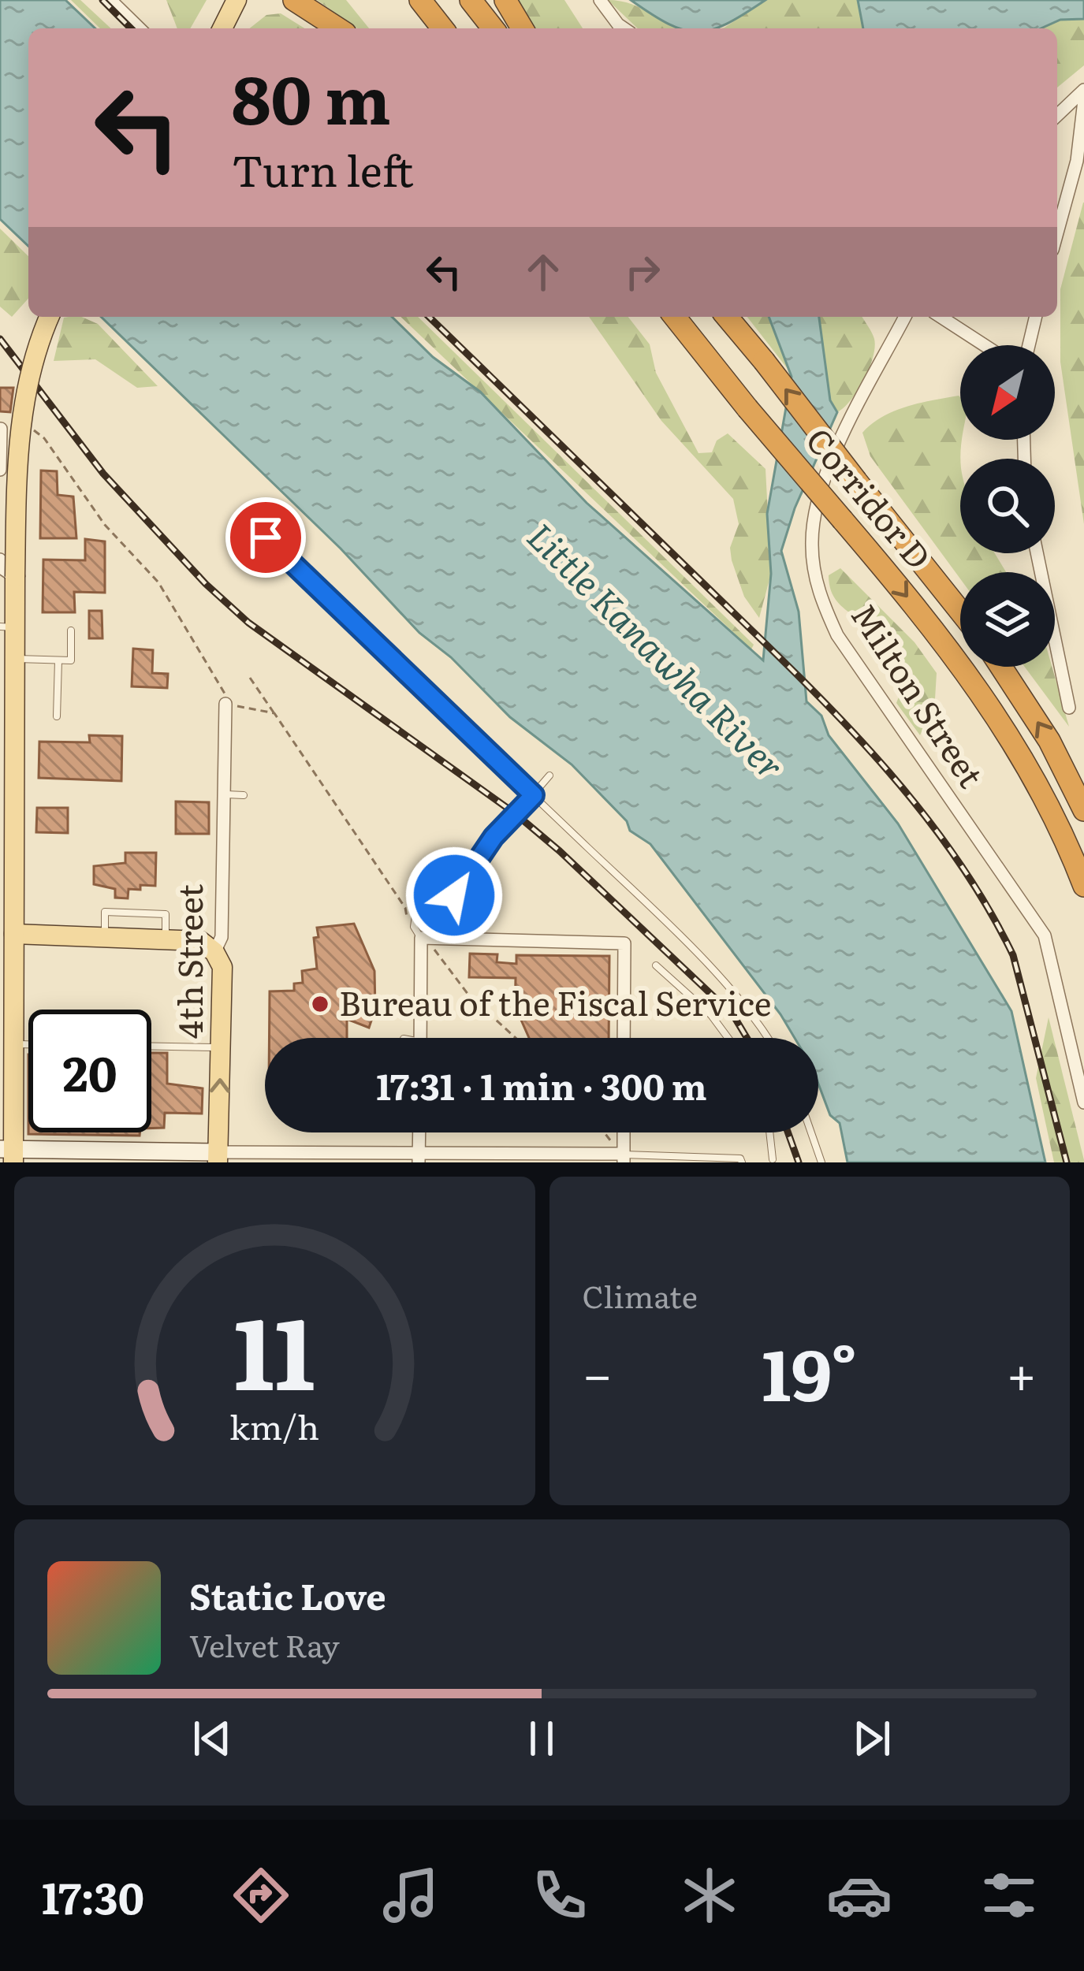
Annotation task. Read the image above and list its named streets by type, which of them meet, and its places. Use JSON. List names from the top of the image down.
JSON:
{
  "streets": {
    "highway": ["Corridor D"],
    "main road": ["4th Street"],
    "street": ["Milton Street"]
  },
  "water": ["Little Kanawha River"],
  "places": ["Bureau of the Fiscal Service"],
  "north": "bottom left",
  "page": {
    "turn": ["80 m", "Turn left"],
    "limit": "20",
    "trip": "17:31 · 1 min · 300 m",
    "tile": "Climate",
    "heat": ["−", "19°", "+"],
    "song": ["Static Love", "Velvet Ray"],
    "tabs": "17:30",
    "gauge": ["11", "km/h"]
  }
}
